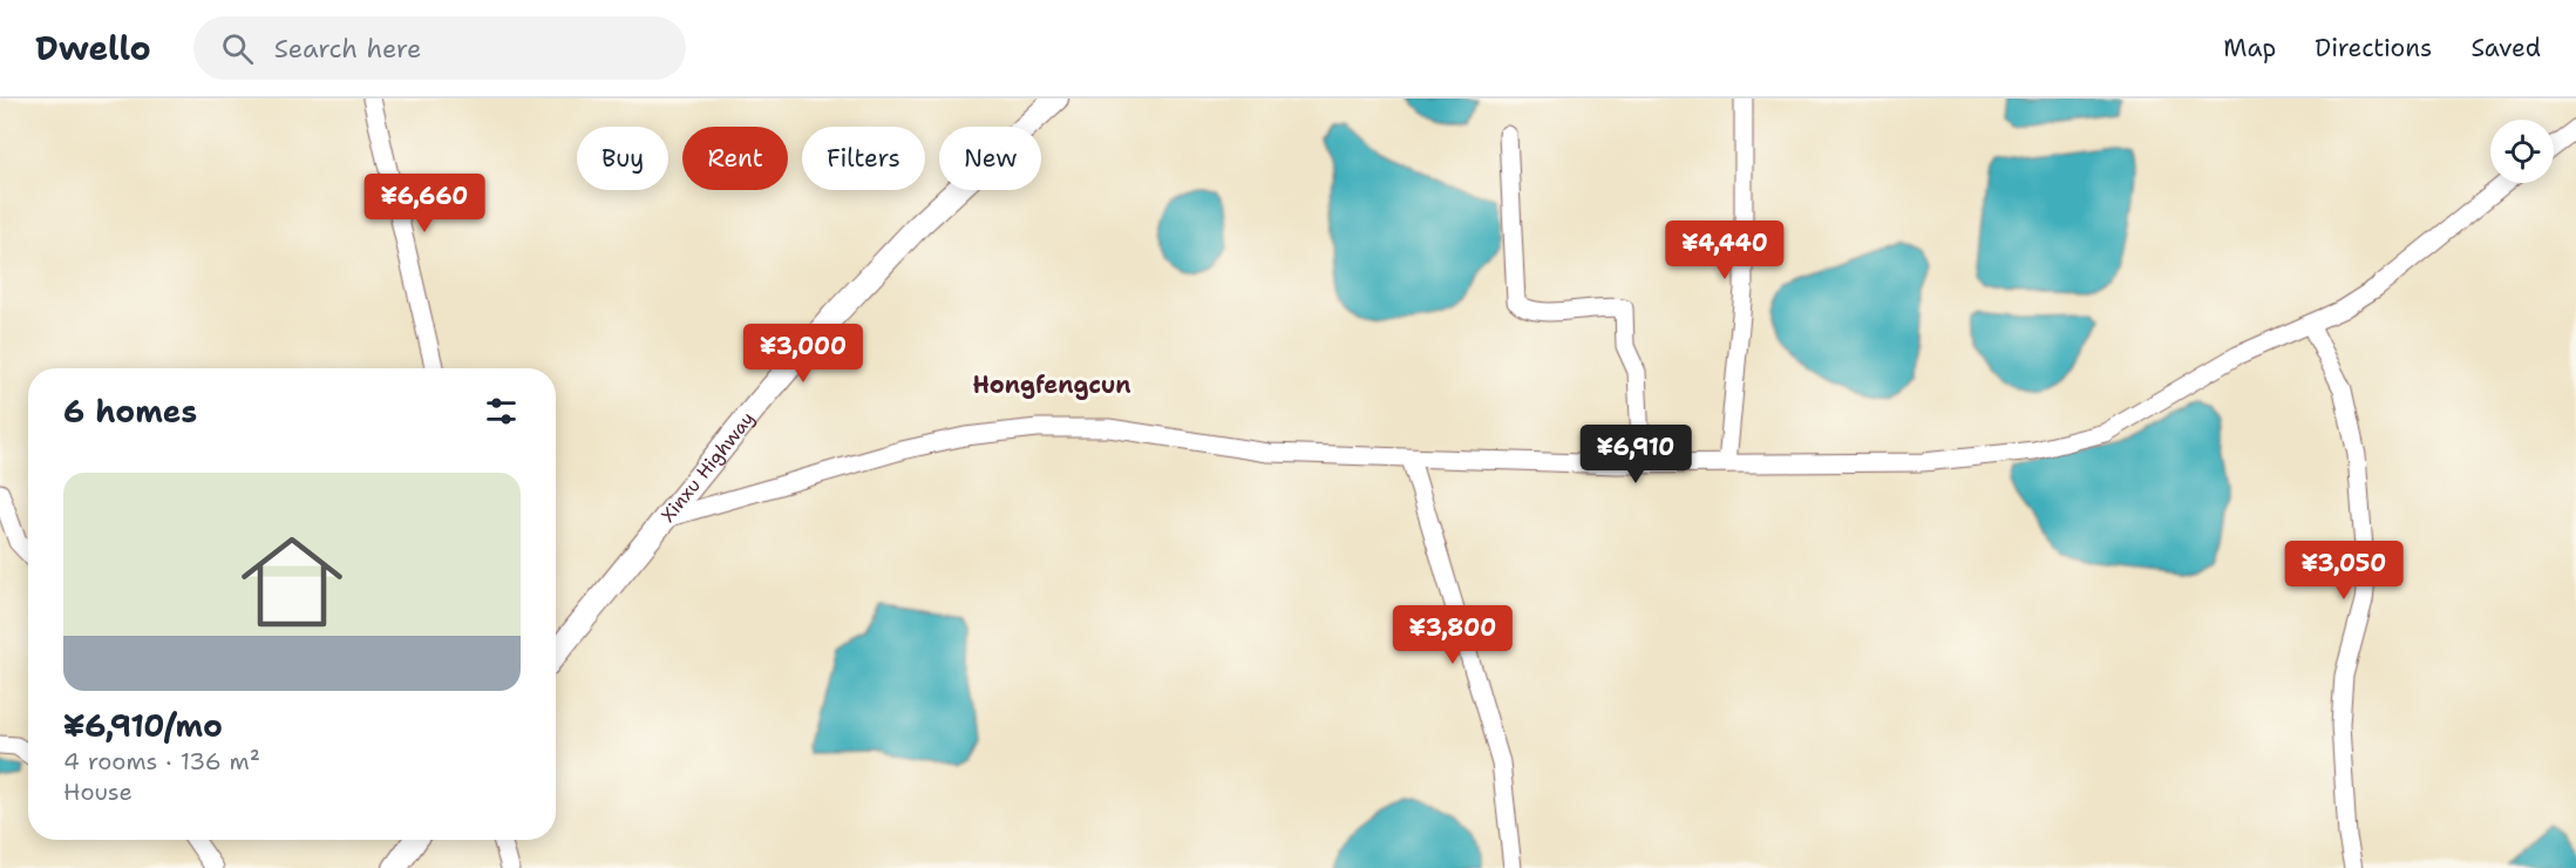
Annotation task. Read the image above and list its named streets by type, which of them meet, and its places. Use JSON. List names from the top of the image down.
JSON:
{
  "streets": {
    "main road": ["Xinxu Highway"]
  },
  "districts": ["Hongfengcun"],
  "page": {
    "header": "Dwello",
    "search": "Search here",
    "nav": ["Map", "Directions", "Saved"],
    "chip": [
      "Buy",
      "Rent",
      "Filters",
      "New"
    ],
    "price": [
      "¥6,660",
      "¥4,440",
      "¥3,000",
      "¥6,910",
      "¥3,050",
      "¥3,800"
    ],
    "heading": "6 homes",
    "list": [
      {
        "name": "¥6,910/mo",
        "note": "4 rooms · 136 m² · House"
      }
    ]
  }
}
